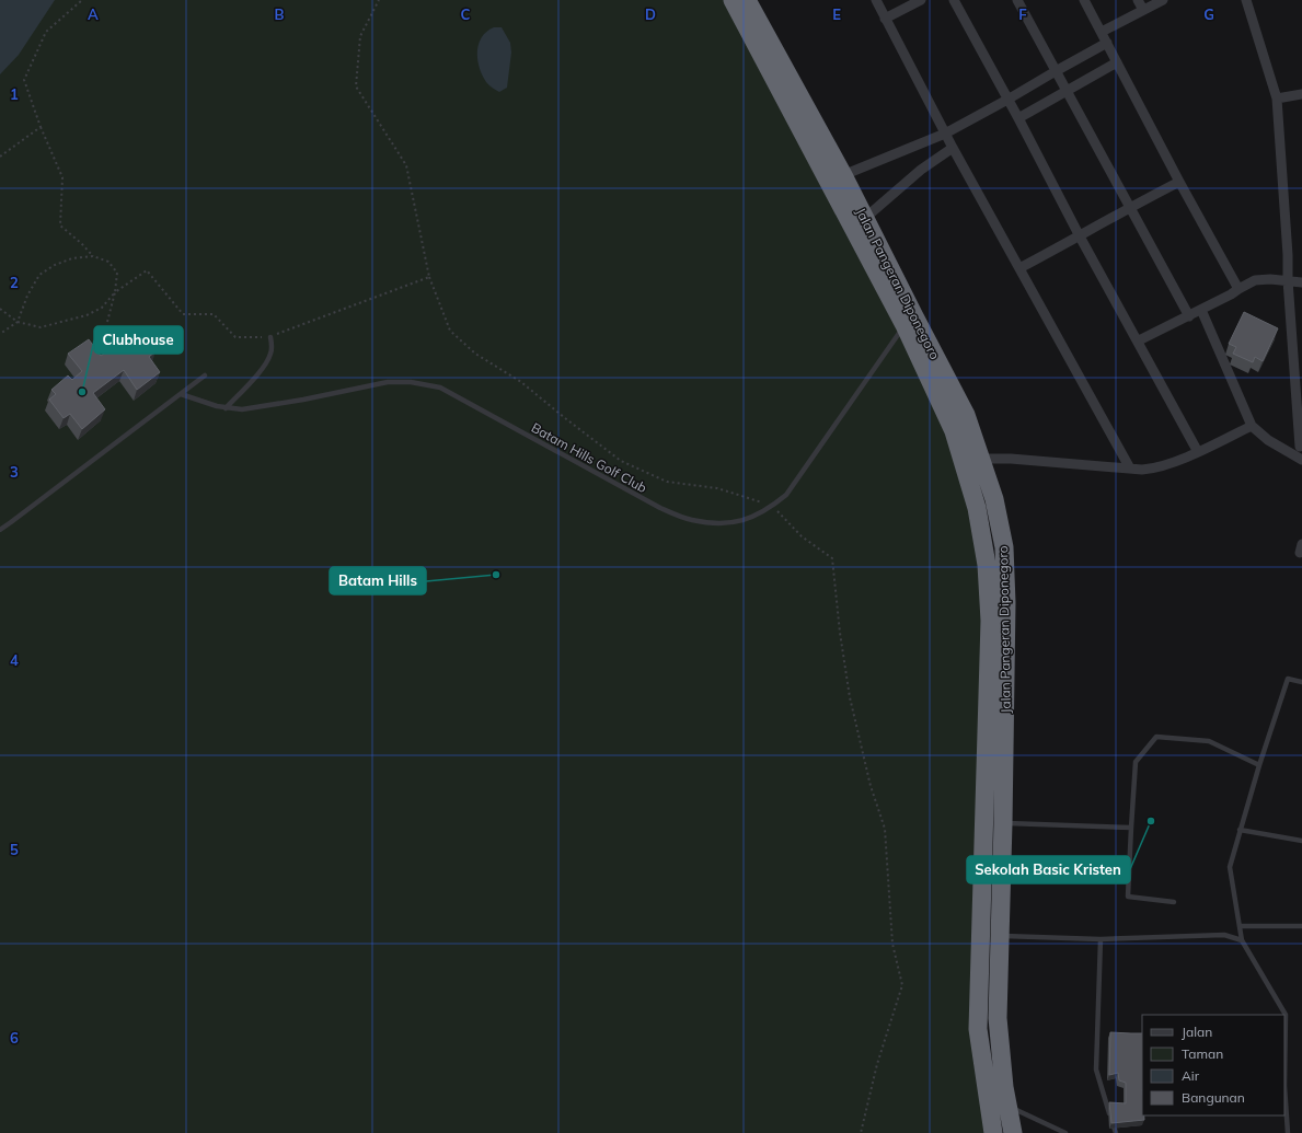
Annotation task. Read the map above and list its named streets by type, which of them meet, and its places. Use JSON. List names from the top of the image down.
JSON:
{
  "streets": {
    "highway": ["Jalan Pangeran Diponegoro"],
    "lane": ["Batam Hills Golf Club"]
  },
  "crossings": [
    ["Jalan Pangeran Diponegoro", "Batam Hills Golf Club"]
  ],
  "places": ["Clubhouse", "Batam Hills", "Sekolah Basic Kristen"],
  "legend": [
    "Jalan",
    "Taman",
    "Air",
    "Bangunan"
  ],
  "grid": {
    "columns": [
      "A",
      "B",
      "C",
      "D",
      "E",
      "F",
      "G"
    ],
    "rows": [
      "1",
      "2",
      "3",
      "4",
      "5",
      "6"
    ]
  }
}
